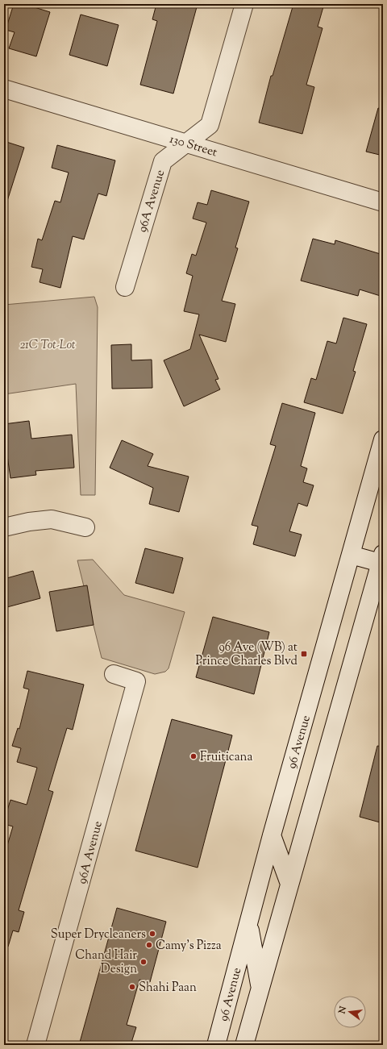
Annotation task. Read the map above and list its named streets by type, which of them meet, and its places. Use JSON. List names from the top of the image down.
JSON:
{
  "streets": {
    "main road": ["130 Street", "96A Avenue", "96 Avenue"]
  },
  "crossings": [
    ["130 Street", "96A Avenue"]
  ],
  "parks": ["21C Tot-Lot"],
  "places": {
    "transit": ["96 Ave (WB) at Prince Charles Blvd"],
    "other": [
      "Fruiticana",
      "Super Drycleaners",
      "Camy's Pizza",
      "Chand Hair Design",
      "Shahi Paan"
    ]
  },
  "north": "left"
}
